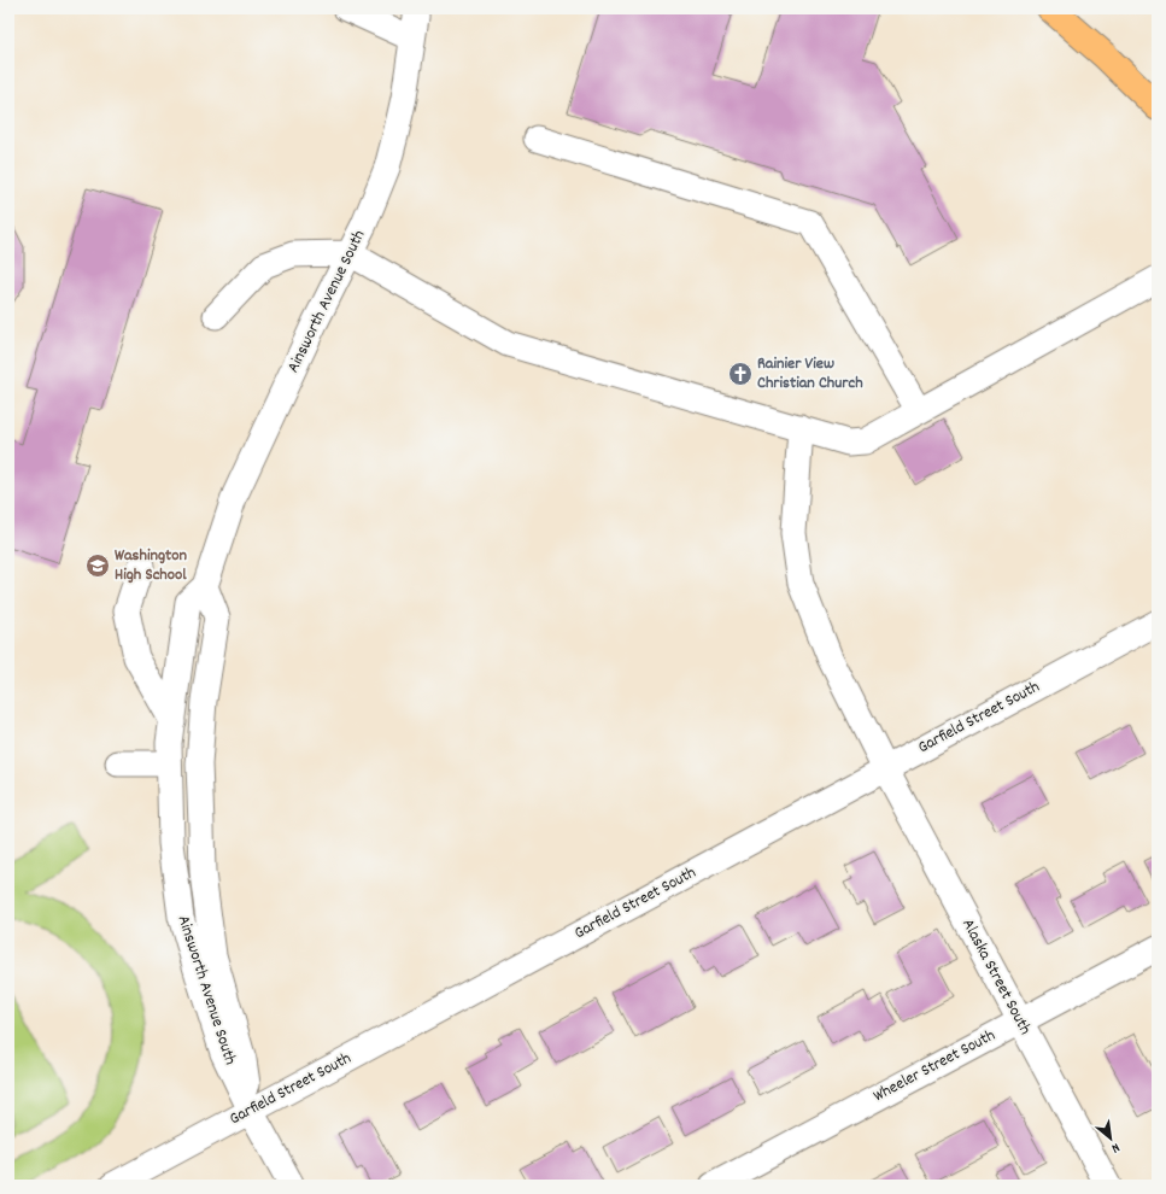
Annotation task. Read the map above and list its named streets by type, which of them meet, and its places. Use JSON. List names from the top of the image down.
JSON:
{
  "streets": {
    "street": [
      "Ainsworth Avenue South",
      "Garfield Street South",
      "Alaska Street South",
      "Wheeler Street South"
    ]
  },
  "crossings": [
    ["Ainsworth Avenue South", "Garfield Street South"],
    ["Garfield Street South", "Alaska Street South"],
    ["Alaska Street South", "Wheeler Street South"]
  ],
  "places": {
    "church": ["Rainier View Christian Church"],
    "school or university": ["Washington High School"]
  },
  "north": "bottom right"
}
